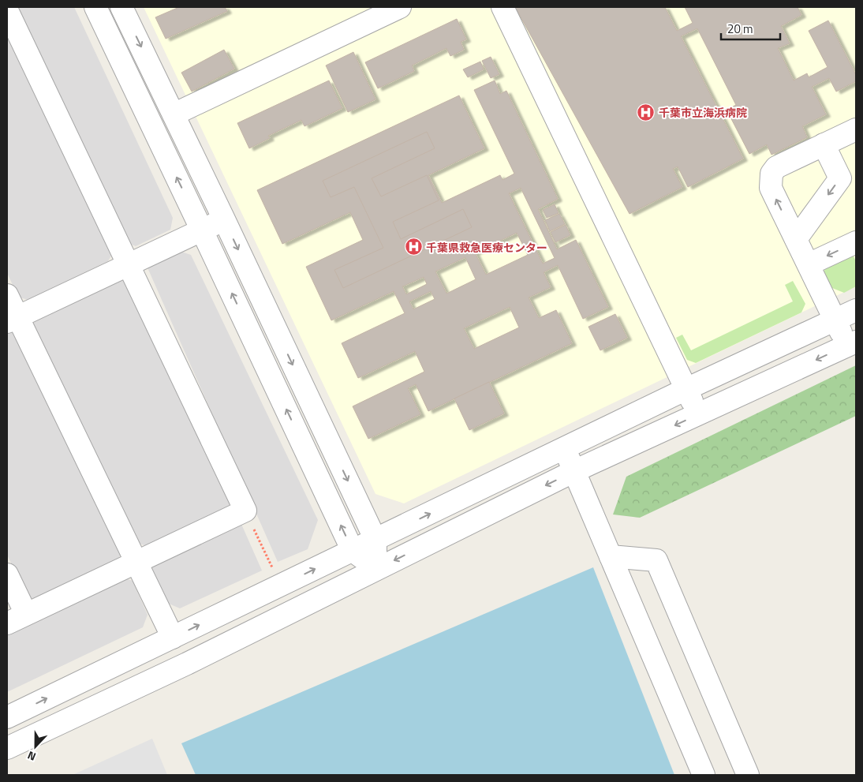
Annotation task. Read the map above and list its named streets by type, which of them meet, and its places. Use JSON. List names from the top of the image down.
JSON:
{
  "places": {
    "hospital": ["千葉市立海浜病院", "千葉県救急医療センター"]
  },
  "scale_bar": "20 m",
  "north": "bottom"
}
